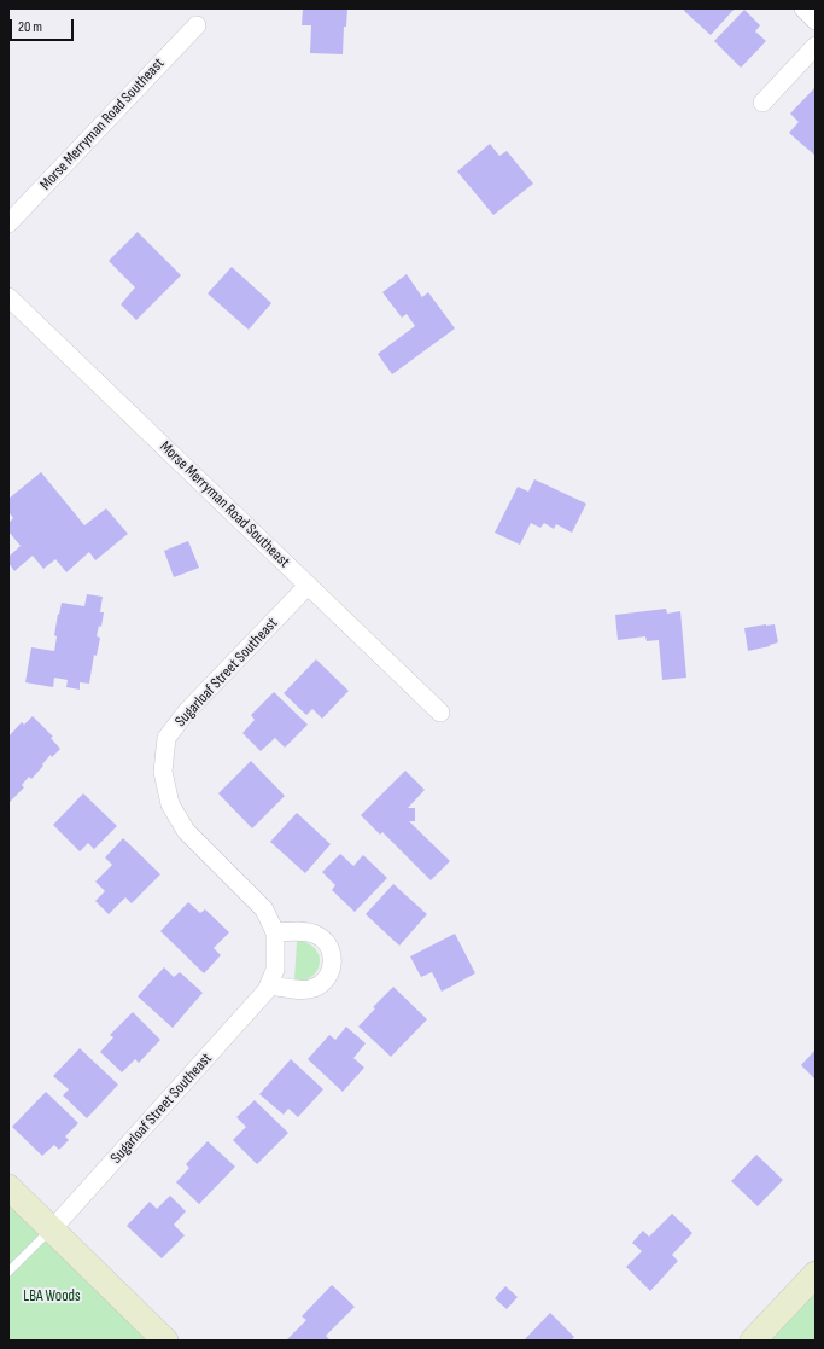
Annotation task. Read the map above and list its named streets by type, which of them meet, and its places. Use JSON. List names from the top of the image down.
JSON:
{
  "streets": {
    "street": ["Morse Merryman Road Southeast", "Sugarloaf Street Southeast"]
  },
  "crossings": [
    ["Morse Merryman Road Southeast", "Sugarloaf Street Southeast"]
  ],
  "parks": ["LBA Woods"],
  "scale_bar": "20 m"
}
